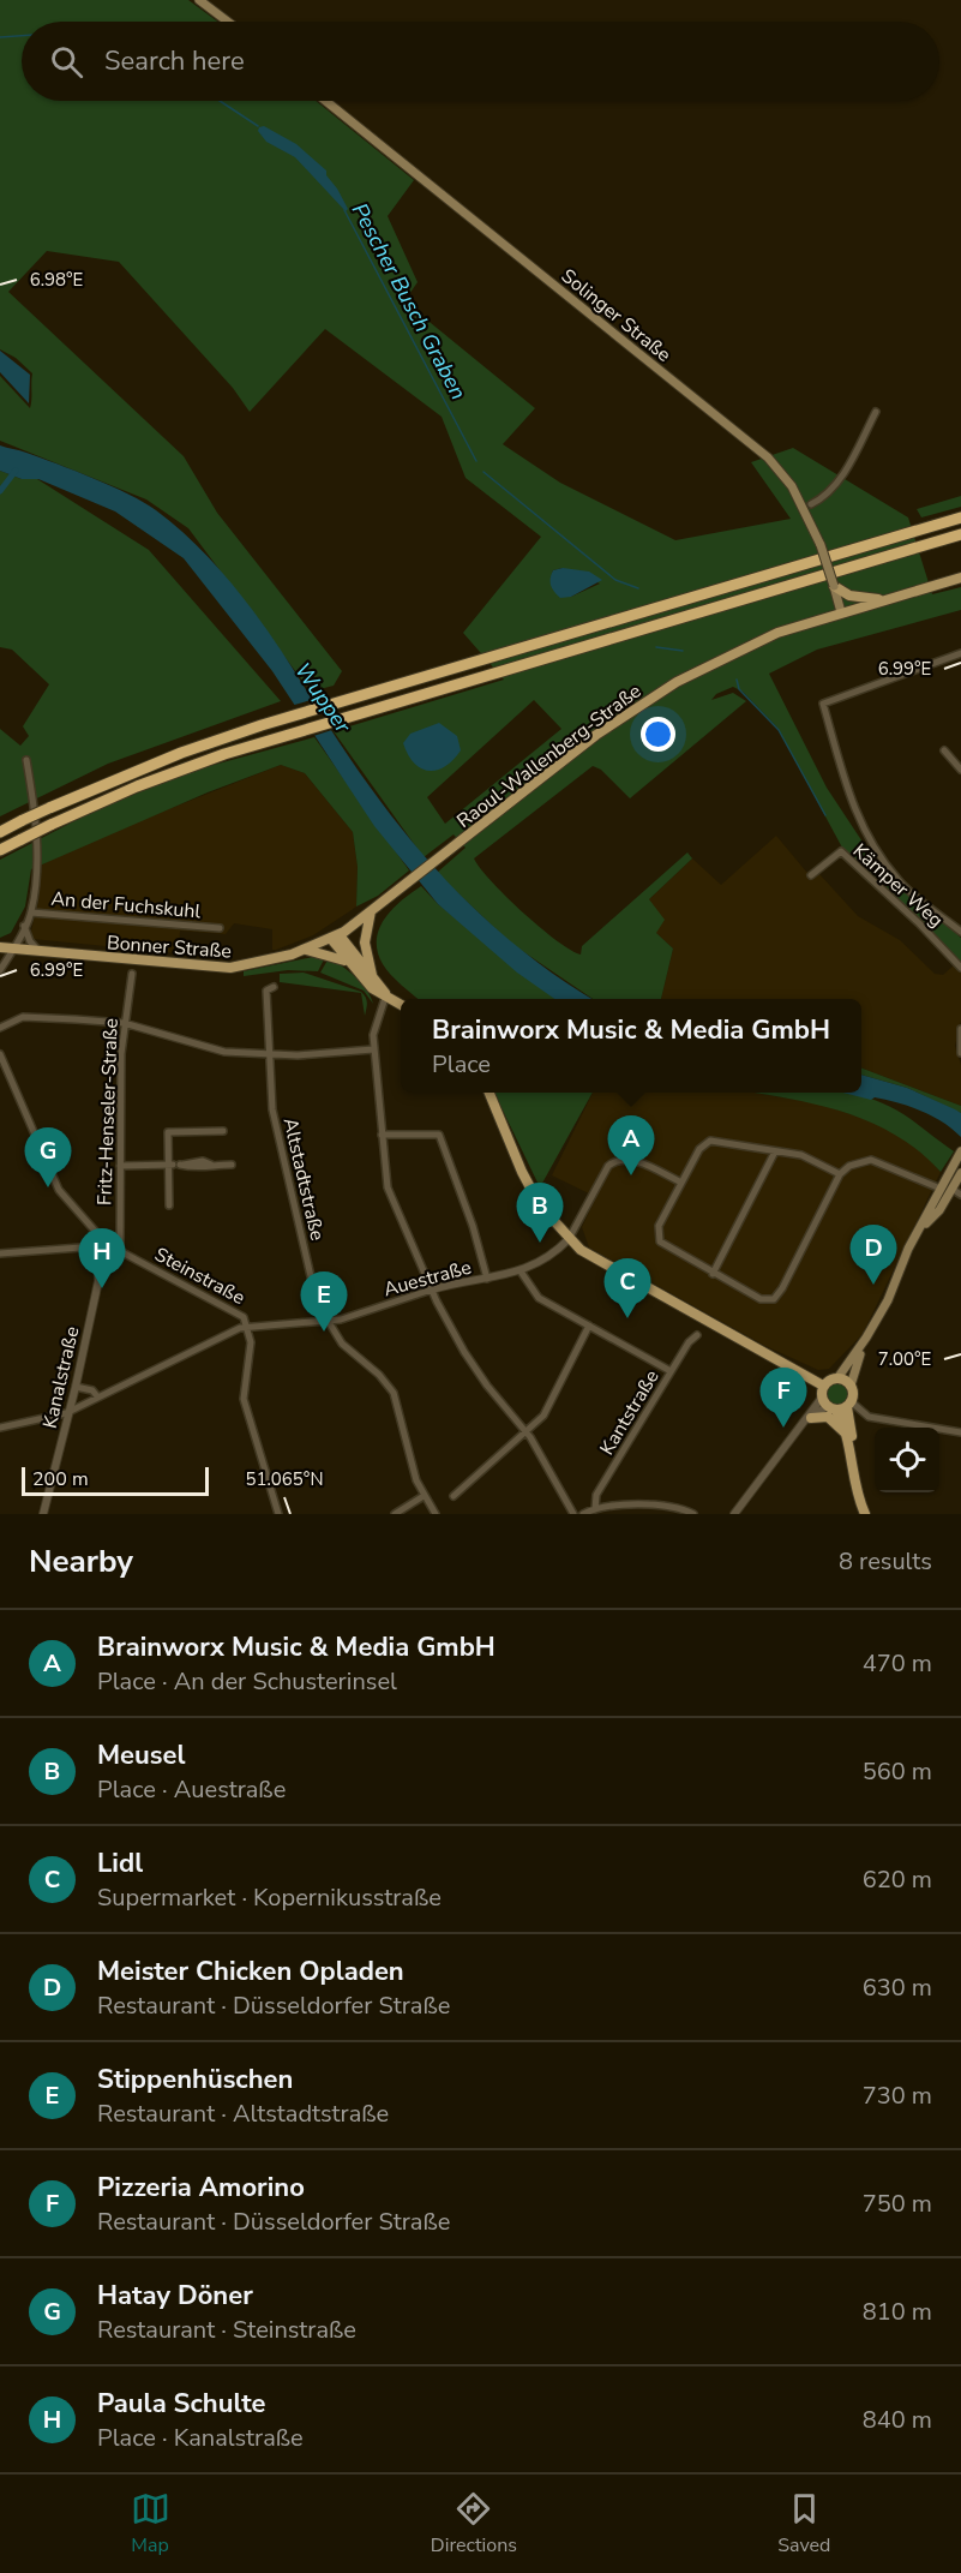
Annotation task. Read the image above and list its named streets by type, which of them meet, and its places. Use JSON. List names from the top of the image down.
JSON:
{
  "streets": {
    "main road": ["Solinger Straße", "Raoul-Wallenberg-Straße", "Bonner Straße"],
    "street": [
      "Kämper Weg",
      "An der Fuchskuhl",
      "Fritz-Henseler-Straße",
      "Altstadtstraße",
      "Steinstraße",
      "Auestraße",
      "Kanalstraße",
      "Kantstraße"
    ]
  },
  "crossings": [
    ["Solinger Straße", "Raoul-Wallenberg-Straße"],
    ["Raoul-Wallenberg-Straße", "Bonner Straße"],
    ["Fritz-Henseler-Straße", "Steinstraße"],
    ["Altstadtstraße", "Steinstraße"],
    ["Altstadtstraße", "Auestraße"],
    ["Steinstraße", "Auestraße"]
  ],
  "water": ["Pescher Busch Graben", "Wupper"],
  "scale_bar": "200 m",
  "page": {
    "search": "Search here",
    "popup": ["Brainworx Music & Media GmbH", "Place"],
    "pins": [
      "A",
      "G",
      "B",
      "D",
      "H",
      "C",
      "E",
      "F"
    ],
    "scale": "200 m",
    "heading": ["Nearby", "8 results"],
    "list": [
      {
        "mark": "A",
        "name": "Brainworx Music & Media GmbH",
        "note": "Place · An der Schusterinsel",
        "value": "470 m"
      },
      {
        "mark": "B",
        "name": "Meusel",
        "note": "Place · Auestraße",
        "value": "560 m"
      },
      {
        "mark": "C",
        "name": "Lidl",
        "note": "Supermarket · Kopernikusstraße",
        "value": "620 m"
      },
      {
        "mark": "D",
        "name": "Meister Chicken Opladen",
        "note": "Restaurant · Düsseldorfer Straße",
        "value": "630 m"
      },
      {
        "mark": "E",
        "name": "Stippenhüschen",
        "note": "Restaurant · Altstadtstraße",
        "value": "730 m"
      },
      {
        "mark": "F",
        "name": "Pizzeria Amorino",
        "note": "Restaurant · Düsseldorfer Straße",
        "value": "750 m"
      },
      {
        "mark": "G",
        "name": "Hatay Döner",
        "note": "Restaurant · Steinstraße",
        "value": "810 m"
      },
      {
        "mark": "H",
        "name": "Paula Schulte",
        "note": "Place · Kanalstraße",
        "value": "840 m"
      }
    ],
    "nav": ["Map", "Directions", "Saved"]
  },
  "coordinates": [
    "6.98°E",
    "6.99°E",
    "7.00°E",
    "51.065°N"
  ]
}
